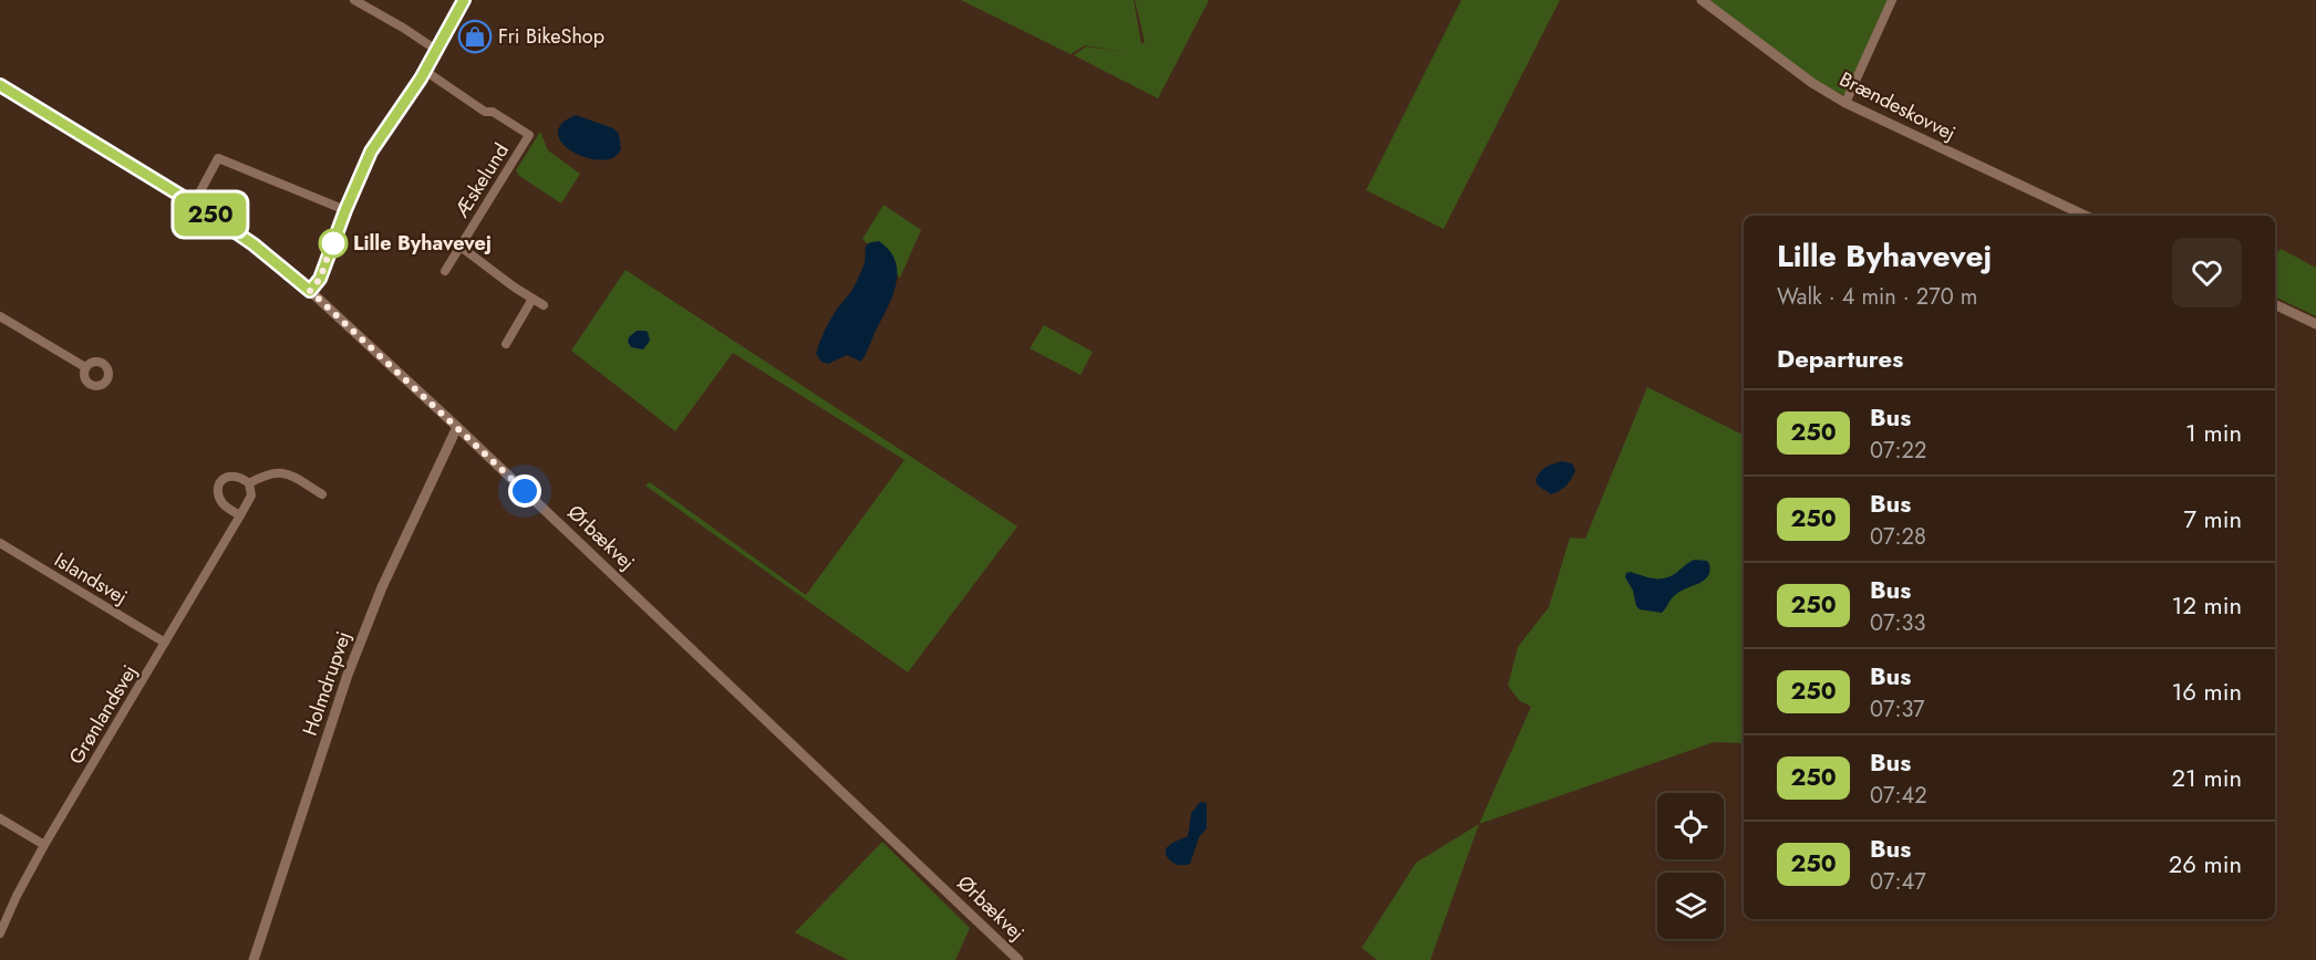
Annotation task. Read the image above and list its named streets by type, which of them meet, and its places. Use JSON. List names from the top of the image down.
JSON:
{
  "streets": {
    "street": [
      "Brændeskovvej",
      "Æskelund",
      "Ørbækvej",
      "Islandsvej",
      "Holmdrupvej",
      "Grønlandsvej"
    ]
  },
  "crossings": [
    ["Ørbækvej", "Holmdrupvej"],
    ["Islandsvej", "Grønlandsvej"]
  ],
  "places": {
    "shop": ["Fri BikeShop"],
    "other": ["Lille Byhavevej"]
  },
  "lines": ["bus line 250"],
  "page": {
    "on_map": "250",
    "heading": [
      ["Lille Byhavevej", "Walk · 4 min · 270 m"],
      "Departures"
    ],
    "list": [
      {
        "mark": "250",
        "name": "Bus",
        "note": "07:22",
        "value": "1 min"
      },
      {
        "mark": "250",
        "name": "Bus",
        "note": "07:28",
        "value": "7 min"
      },
      {
        "mark": "250",
        "name": "Bus",
        "note": "07:33",
        "value": "12 min"
      },
      {
        "mark": "250",
        "name": "Bus",
        "note": "07:37",
        "value": "16 min"
      },
      {
        "mark": "250",
        "name": "Bus",
        "note": "07:42",
        "value": "21 min"
      },
      {
        "mark": "250",
        "name": "Bus",
        "note": "07:47",
        "value": "26 min"
      }
    ]
  }
}
